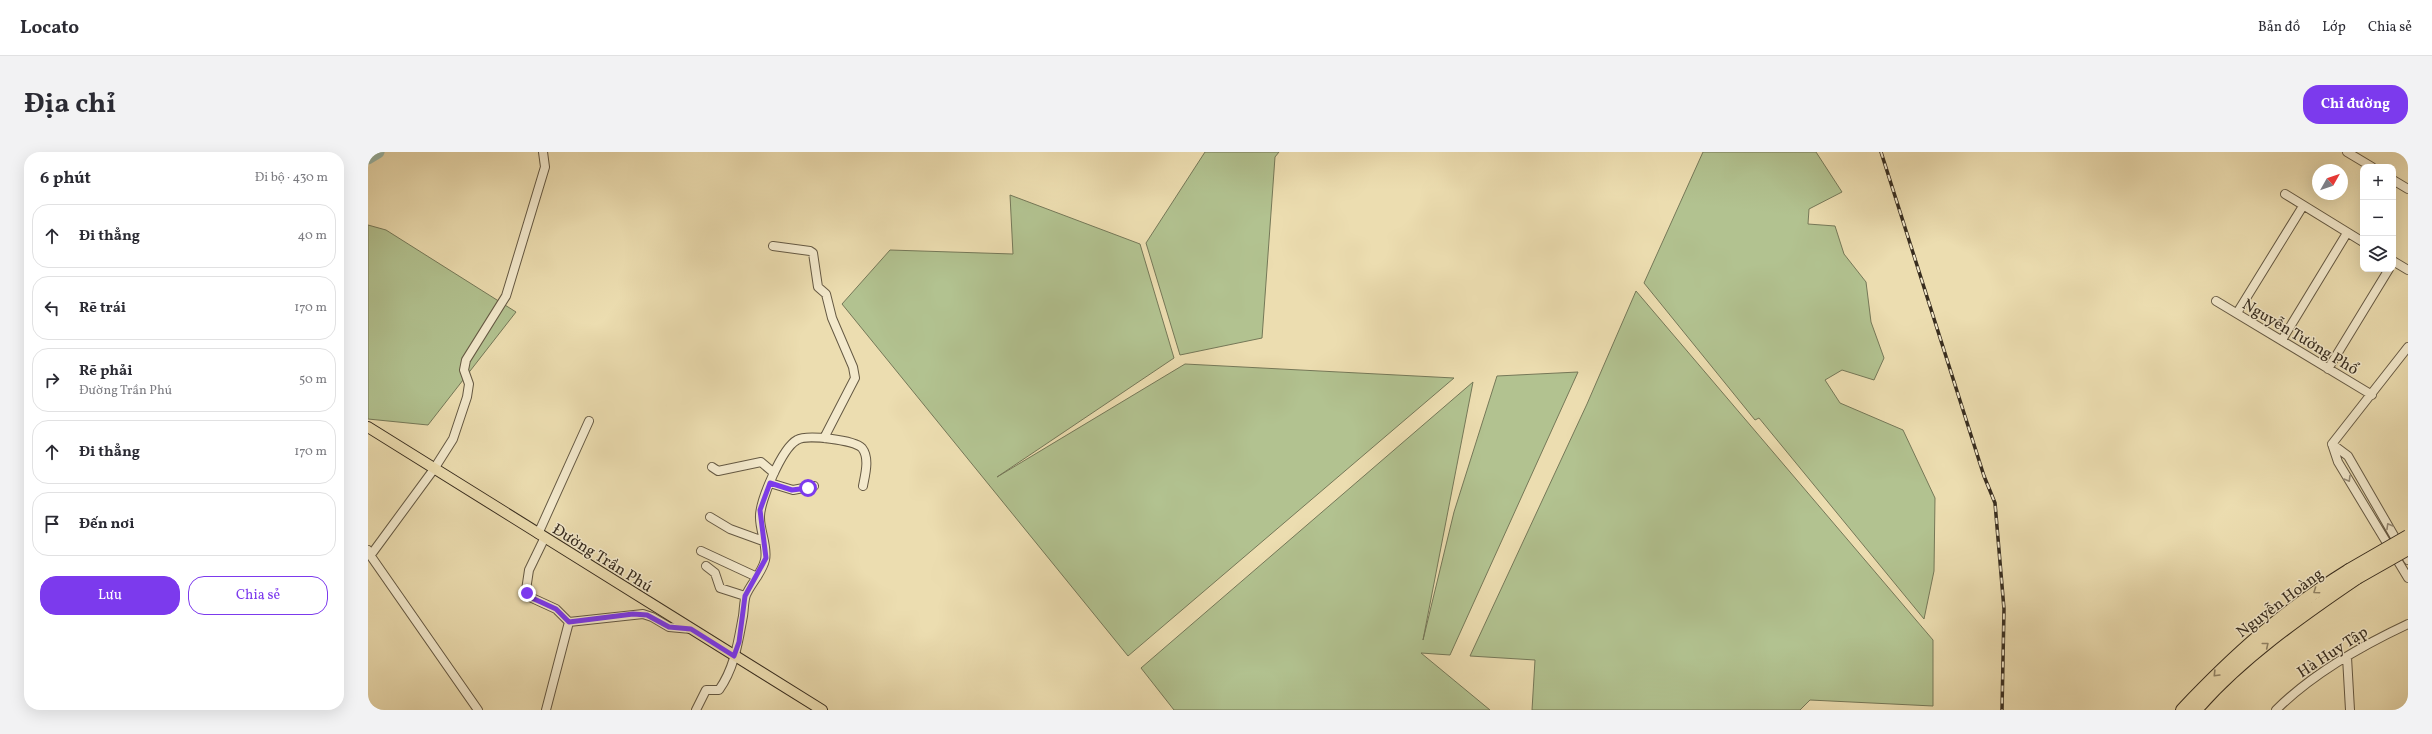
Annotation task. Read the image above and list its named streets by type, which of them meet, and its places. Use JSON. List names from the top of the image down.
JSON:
{
  "streets": {
    "highway": ["Nguyễn Hoàng"],
    "main road": ["Đường Trần Phú"],
    "street": ["Nguyễn Tường Phổ", "Hà Huy Tập"]
  },
  "north": "top right",
  "page": {
    "header": "Locato",
    "nav": ["Bản đồ", "Lớp", "Chia sẻ"],
    "title": "Địa chỉ",
    "buttons": [
      "Chỉ đường",
      ["Lưu", "Chia sẻ"]
    ],
    "heading": ["6 phút", "Đi bộ · 430 m"],
    "map_buttons": ["+", "−"],
    "list": [
      ["Đi thẳng", "40 m"],
      ["Rẽ trái", "170 m"],
      ["Rẽ phải", "Đường Trần Phú", "50 m"],
      ["Đi thẳng", "170 m"],
      "Đến nơi"
    ]
  }
}
